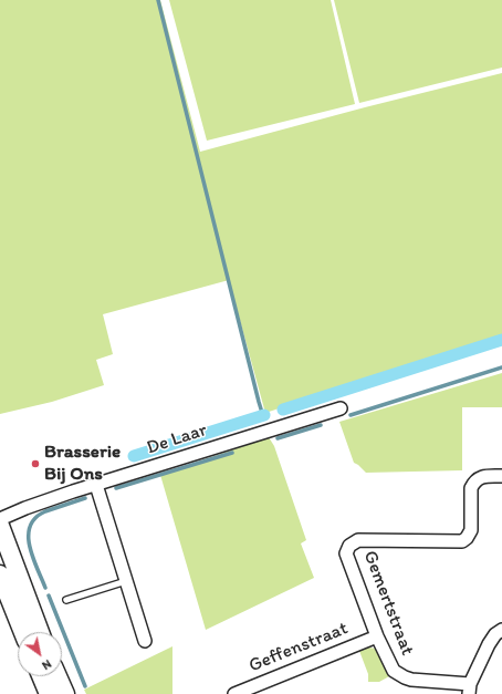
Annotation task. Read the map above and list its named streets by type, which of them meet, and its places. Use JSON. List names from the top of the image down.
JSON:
{
  "streets": {
    "street": ["De Laar", "Gemertstraat", "Geffenstraat"]
  },
  "crossings": [
    ["Gemertstraat", "Geffenstraat"]
  ],
  "places": ["Brasserie Bij Ons"],
  "north": "bottom right"
}
